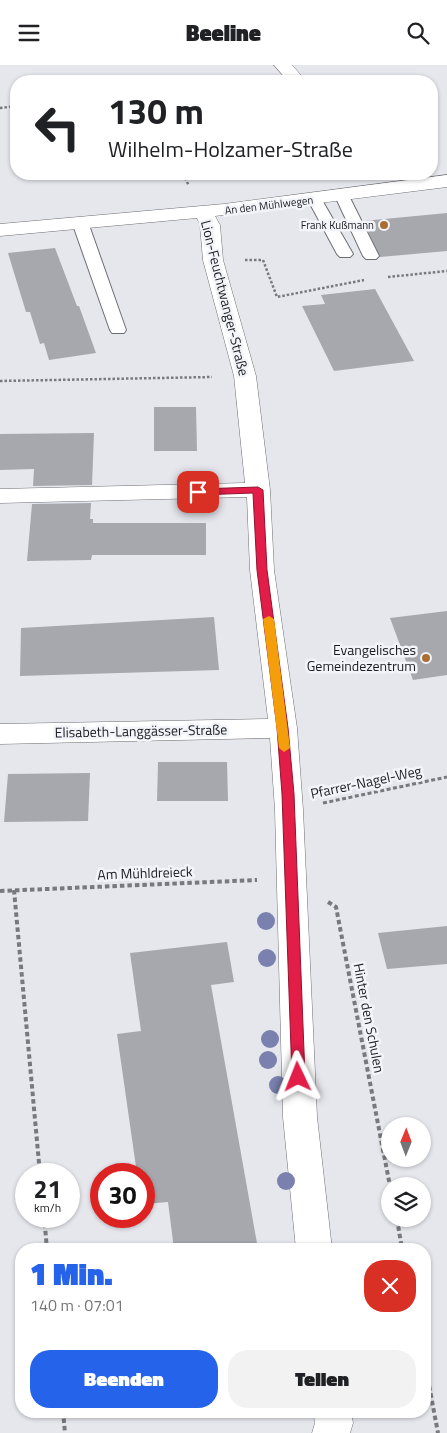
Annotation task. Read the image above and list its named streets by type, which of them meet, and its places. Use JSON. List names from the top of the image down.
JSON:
{
  "streets": {
    "street": ["An den Mühlwegen", "Lion-Feuchtwanger-Straße", "Elisabeth-Langgässer-Straße"],
    "path": ["Pfarrer-Nagel-Weg", "Am Mühldreieck", "Hinter den Schulen"]
  },
  "crossings": [
    ["An den Mühlwegen", "Lion-Feuchtwanger-Straße"],
    ["Lion-Feuchtwanger-Straße", "Elisabeth-Langgässer-Straße"],
    ["Lion-Feuchtwanger-Straße", "Pfarrer-Nagel-Weg"],
    ["Lion-Feuchtwanger-Straße", "Am Mühldreieck"],
    ["Lion-Feuchtwanger-Straße", "Hinter den Schulen"],
    ["Am Mühldreieck", "Hinter den Schulen"]
  ],
  "places": ["Frank Kußmann", "Evangelisches Gemeindezentrum"],
  "north": "top",
  "page": {
    "header": "Beeline",
    "turn": ["130 m", "Wilhelm-Holzamer-Straße"],
    "speed": "21 km/h",
    "limit": "30",
    "heading": ["1 Min.", "140 m · 07:01"],
    "buttons": ["Beenden", "Teilen"]
  }
}
